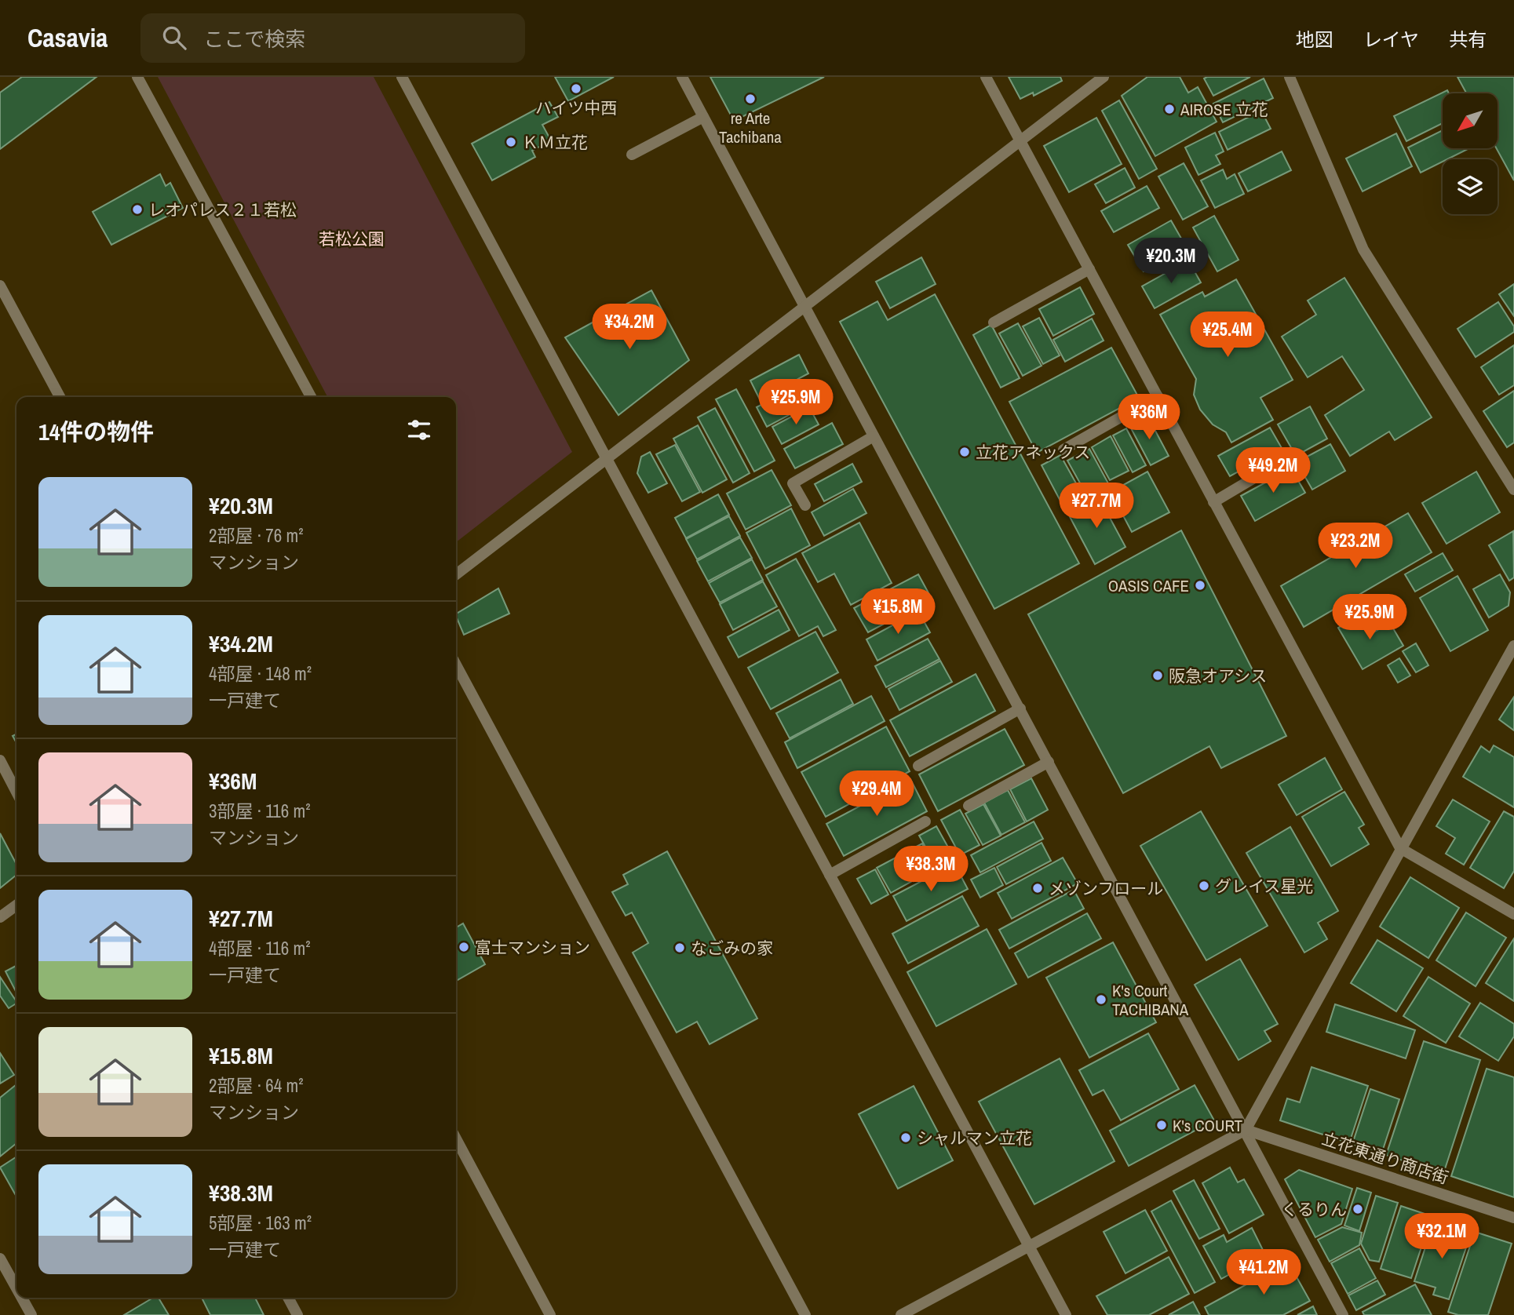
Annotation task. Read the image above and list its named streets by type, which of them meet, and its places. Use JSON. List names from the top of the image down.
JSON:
{
  "streets": {
    "street": ["立花東通り商店街"]
  },
  "parks": ["若松公園"],
  "places": [
    "ハイツ中西",
    "re Arte Tachibana",
    "AIROSE 立花",
    "ＫＭ立花",
    "レオパレス２１若松",
    "立花アネックス",
    "OASIS CAFE",
    "阪急オアシス",
    "グレイス星光",
    "メゾンフロール",
    "富士マンション",
    "なごみの家",
    "K's Court TACHIBANA",
    "K's COURT",
    "シャルマン立花",
    "くるりん"
  ],
  "north": "bottom left",
  "page": {
    "header": "Casavia",
    "search": "ここで検索",
    "nav": ["地図", "レイヤ", "共有"],
    "price": [
      "¥20.3M",
      "¥34.2M",
      "¥25.4M",
      "¥25.9M",
      "¥36M",
      "¥49.2M",
      "¥27.7M",
      "¥23.2M",
      "¥15.8M",
      "¥25.9M",
      "¥29.4M",
      "¥38.3M",
      "¥32.1M",
      "¥41.2M"
    ],
    "heading": "14件の物件",
    "list": [
      {
        "name": "¥20.3M",
        "note": "2部屋 · 76 m² · マンション"
      },
      {
        "name": "¥34.2M",
        "note": "4部屋 · 148 m² · 一戸建て"
      },
      {
        "name": "¥36M",
        "note": "3部屋 · 116 m² · マンション"
      },
      {
        "name": "¥27.7M",
        "note": "4部屋 · 116 m² · 一戸建て"
      },
      {
        "name": "¥15.8M",
        "note": "2部屋 · 64 m² · マンション"
      },
      {
        "name": "¥38.3M",
        "note": "5部屋 · 163 m² · 一戸建て"
      }
    ]
  }
}
